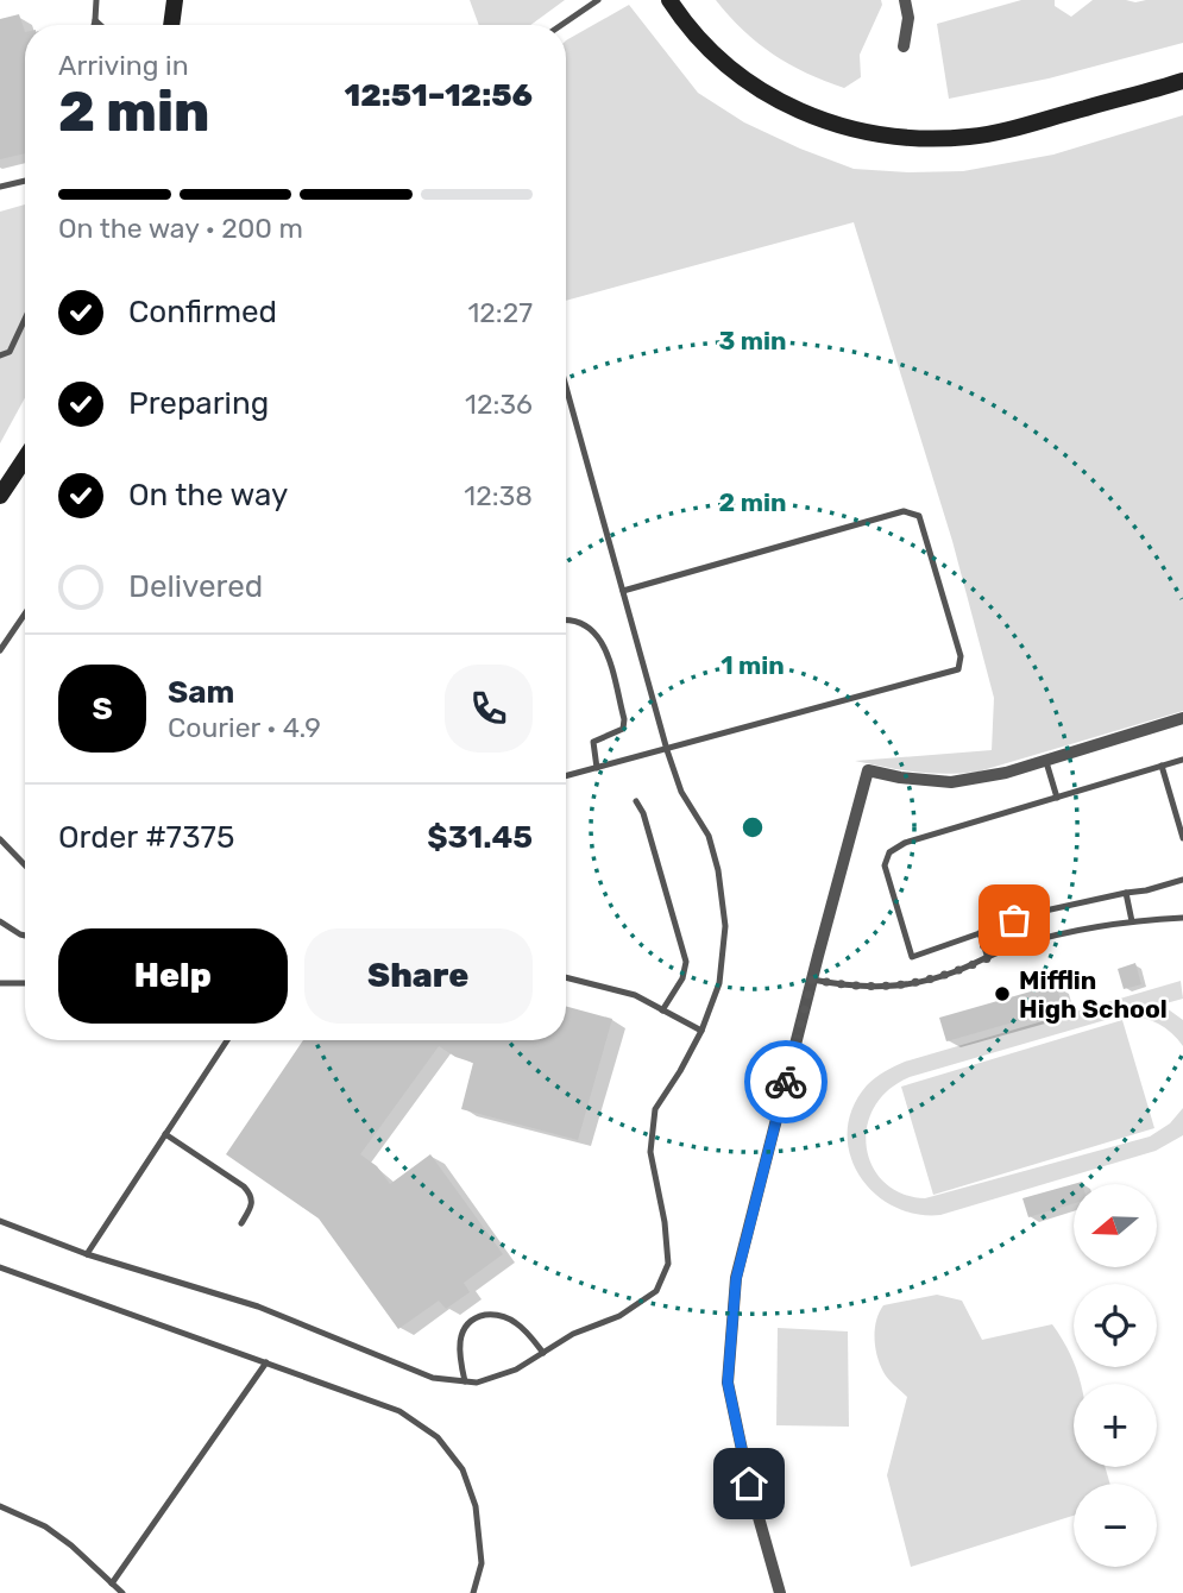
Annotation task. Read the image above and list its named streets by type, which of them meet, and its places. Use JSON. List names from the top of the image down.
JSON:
{
  "places": ["Mifflin High School"],
  "north": "left",
  "page": {
    "heading": ["2 min", "Arriving in", "12:51–12:56"],
    "panel": [
      "Sam",
      "Courier · 4.9",
      "Order #7375",
      "$31.45"
    ],
    "bar": "On the way · 200 m",
    "list": [
      ["Confirmed", "12:27"],
      ["Preparing", "12:36"],
      ["On the way", "12:38"],
      "Delivered"
    ],
    "round": "S",
    "buttons": ["Help", "Share"],
    "map_buttons": ["+", "−"]
  },
  "rings": ["3 min", "2 min", "1 min"]
}
